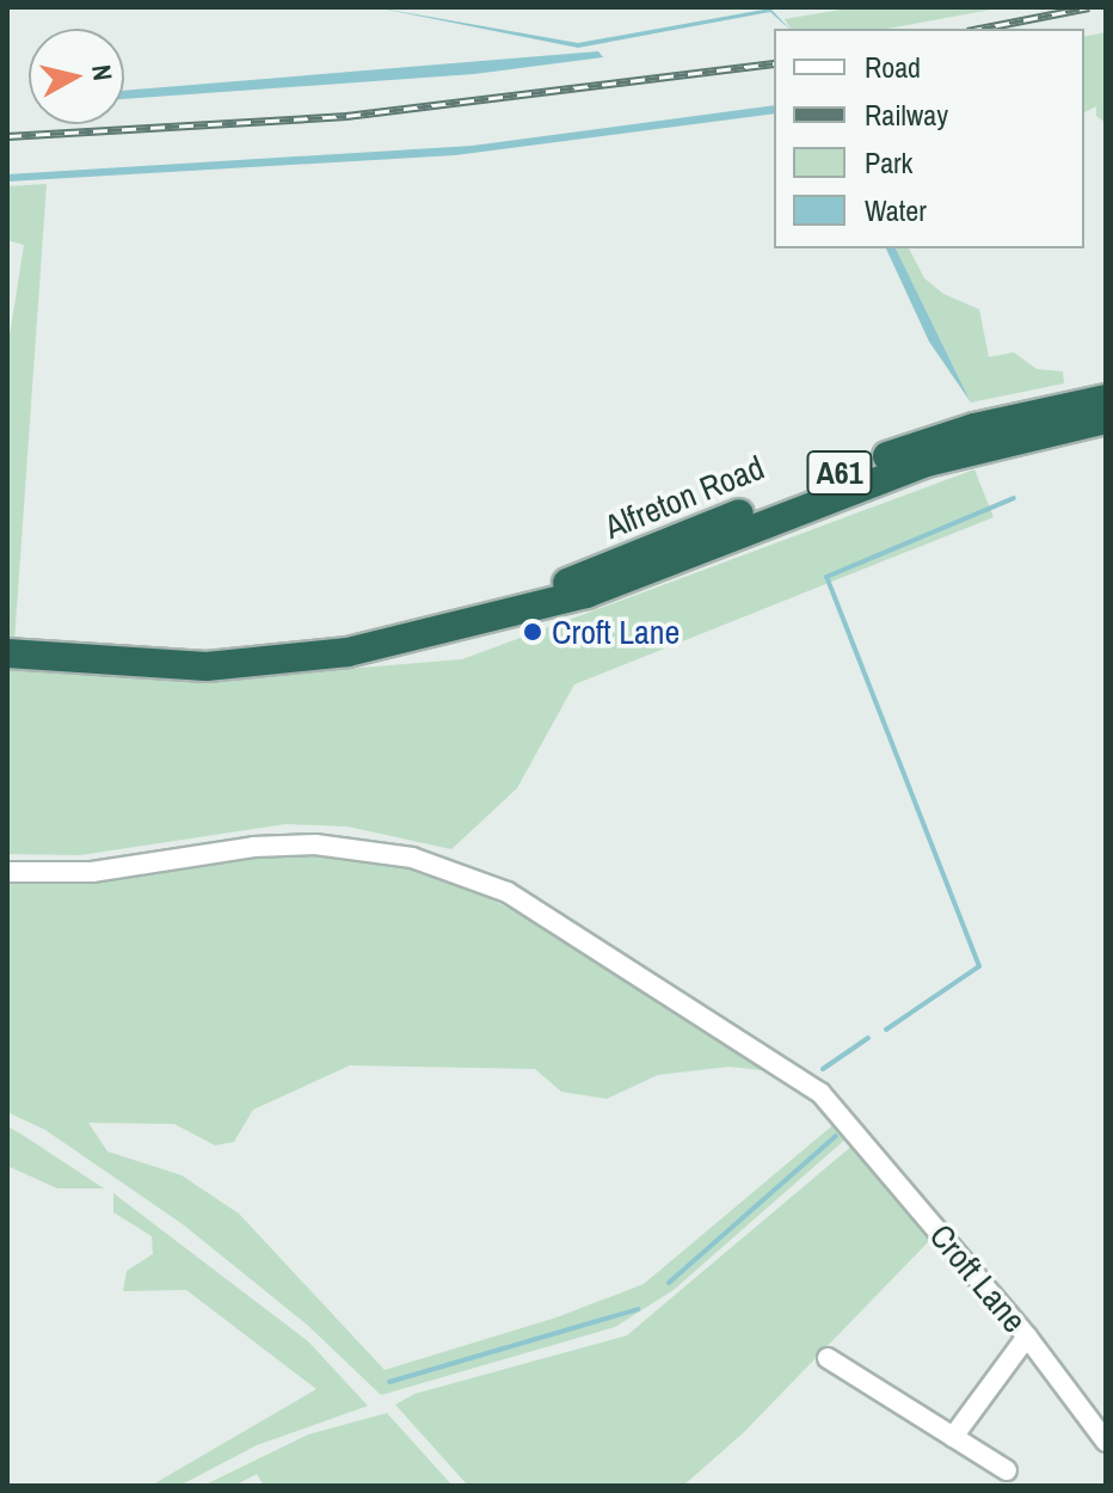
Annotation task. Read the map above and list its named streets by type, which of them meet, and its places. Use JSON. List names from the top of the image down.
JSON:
{
  "streets": {
    "highway": ["A61", "Alfreton Road"],
    "street": ["Croft Lane"]
  },
  "places": ["Croft Lane"],
  "legend": [
    "Road",
    "Railway",
    "Park",
    "Water"
  ],
  "north": "right"
}
